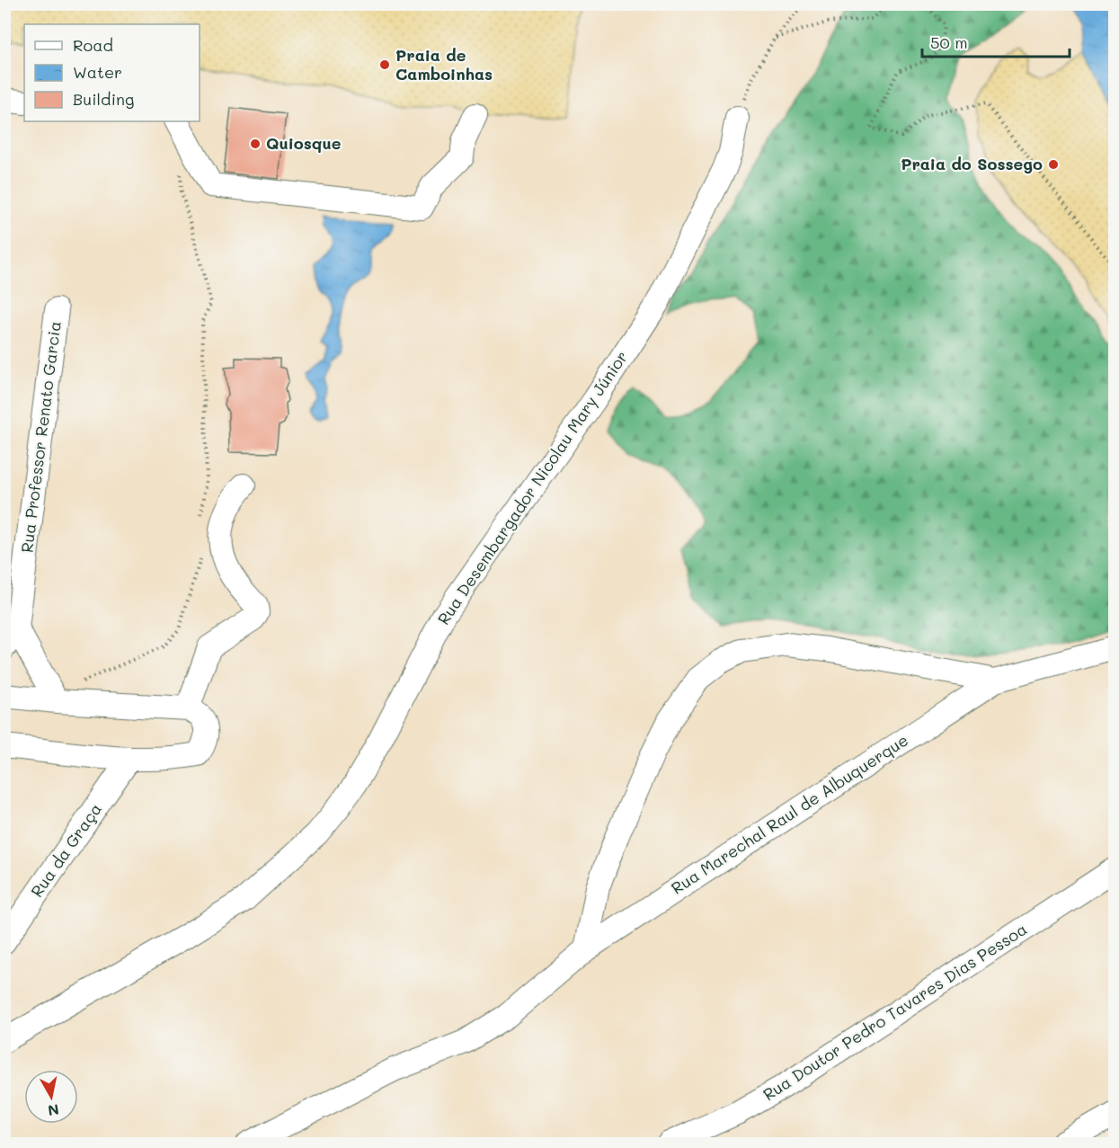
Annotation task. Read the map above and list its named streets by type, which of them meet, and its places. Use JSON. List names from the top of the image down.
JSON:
{
  "streets": {
    "street": [
      "Rua Professor Renato Garcia",
      "Rua Desembargador Nicolau Mary Júnior",
      "Rua Marechal Raul de Albuquerque",
      "Rua da Graça",
      "Rua Doutor Pedro Tavares Dias Pessoa"
    ]
  },
  "places": ["Praia de Camboinhas", "Quiosque", "Praia do Sossego"],
  "legend": ["Road", "Water", "Building"],
  "scale_bar": "50 m",
  "north": "bottom"
}
